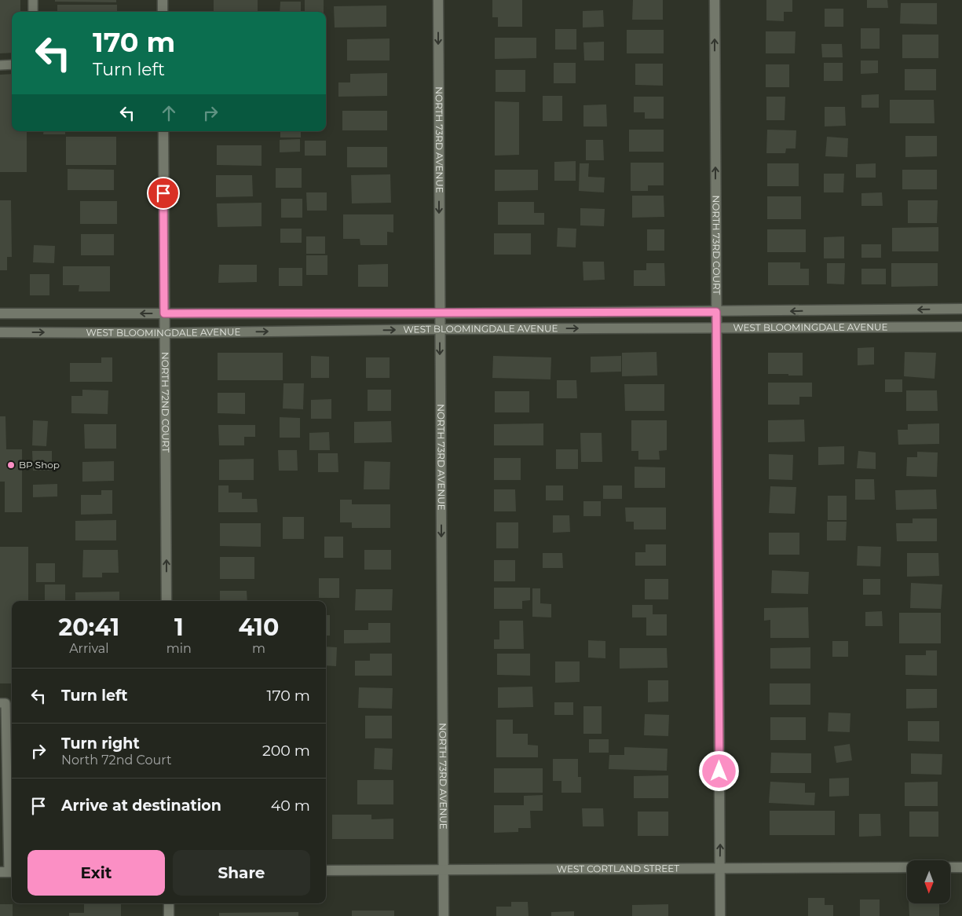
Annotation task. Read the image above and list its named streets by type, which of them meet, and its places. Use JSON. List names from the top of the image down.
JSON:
{
  "streets": {
    "street": [
      "NORTH 73RD AVENUE",
      "NORTH 73RD COURT",
      "WEST BLOOMINGDALE AVENUE",
      "NORTH 72ND COURT",
      "WEST CORTLAND STREET"
    ]
  },
  "crossings": [
    ["NORTH 73RD AVENUE", "WEST BLOOMINGDALE AVENUE"],
    ["NORTH 73RD AVENUE", "WEST CORTLAND STREET"],
    ["NORTH 73RD COURT", "WEST BLOOMINGDALE AVENUE"],
    ["NORTH 73RD COURT", "WEST CORTLAND STREET"],
    ["WEST BLOOMINGDALE AVENUE", "NORTH 72ND COURT"]
  ],
  "one_way": ["NORTH 73RD AVENUE", "NORTH 73RD COURT", "NORTH 72ND COURT"],
  "places": ["BP Shop"],
  "north": "bottom",
  "page": {
    "turn": ["170 m", "Turn left"],
    "eta": [
      "20:41",
      "Arrival",
      "1",
      "min",
      "410",
      "m"
    ],
    "list": [
      {
        "name": "Turn left",
        "value": "170 m"
      },
      {
        "name": "Turn right",
        "note": "North 72nd Court",
        "value": "200 m"
      },
      {
        "name": "Arrive at destination",
        "value": "40 m"
      }
    ],
    "buttons": ["Exit", "Share"]
  }
}
